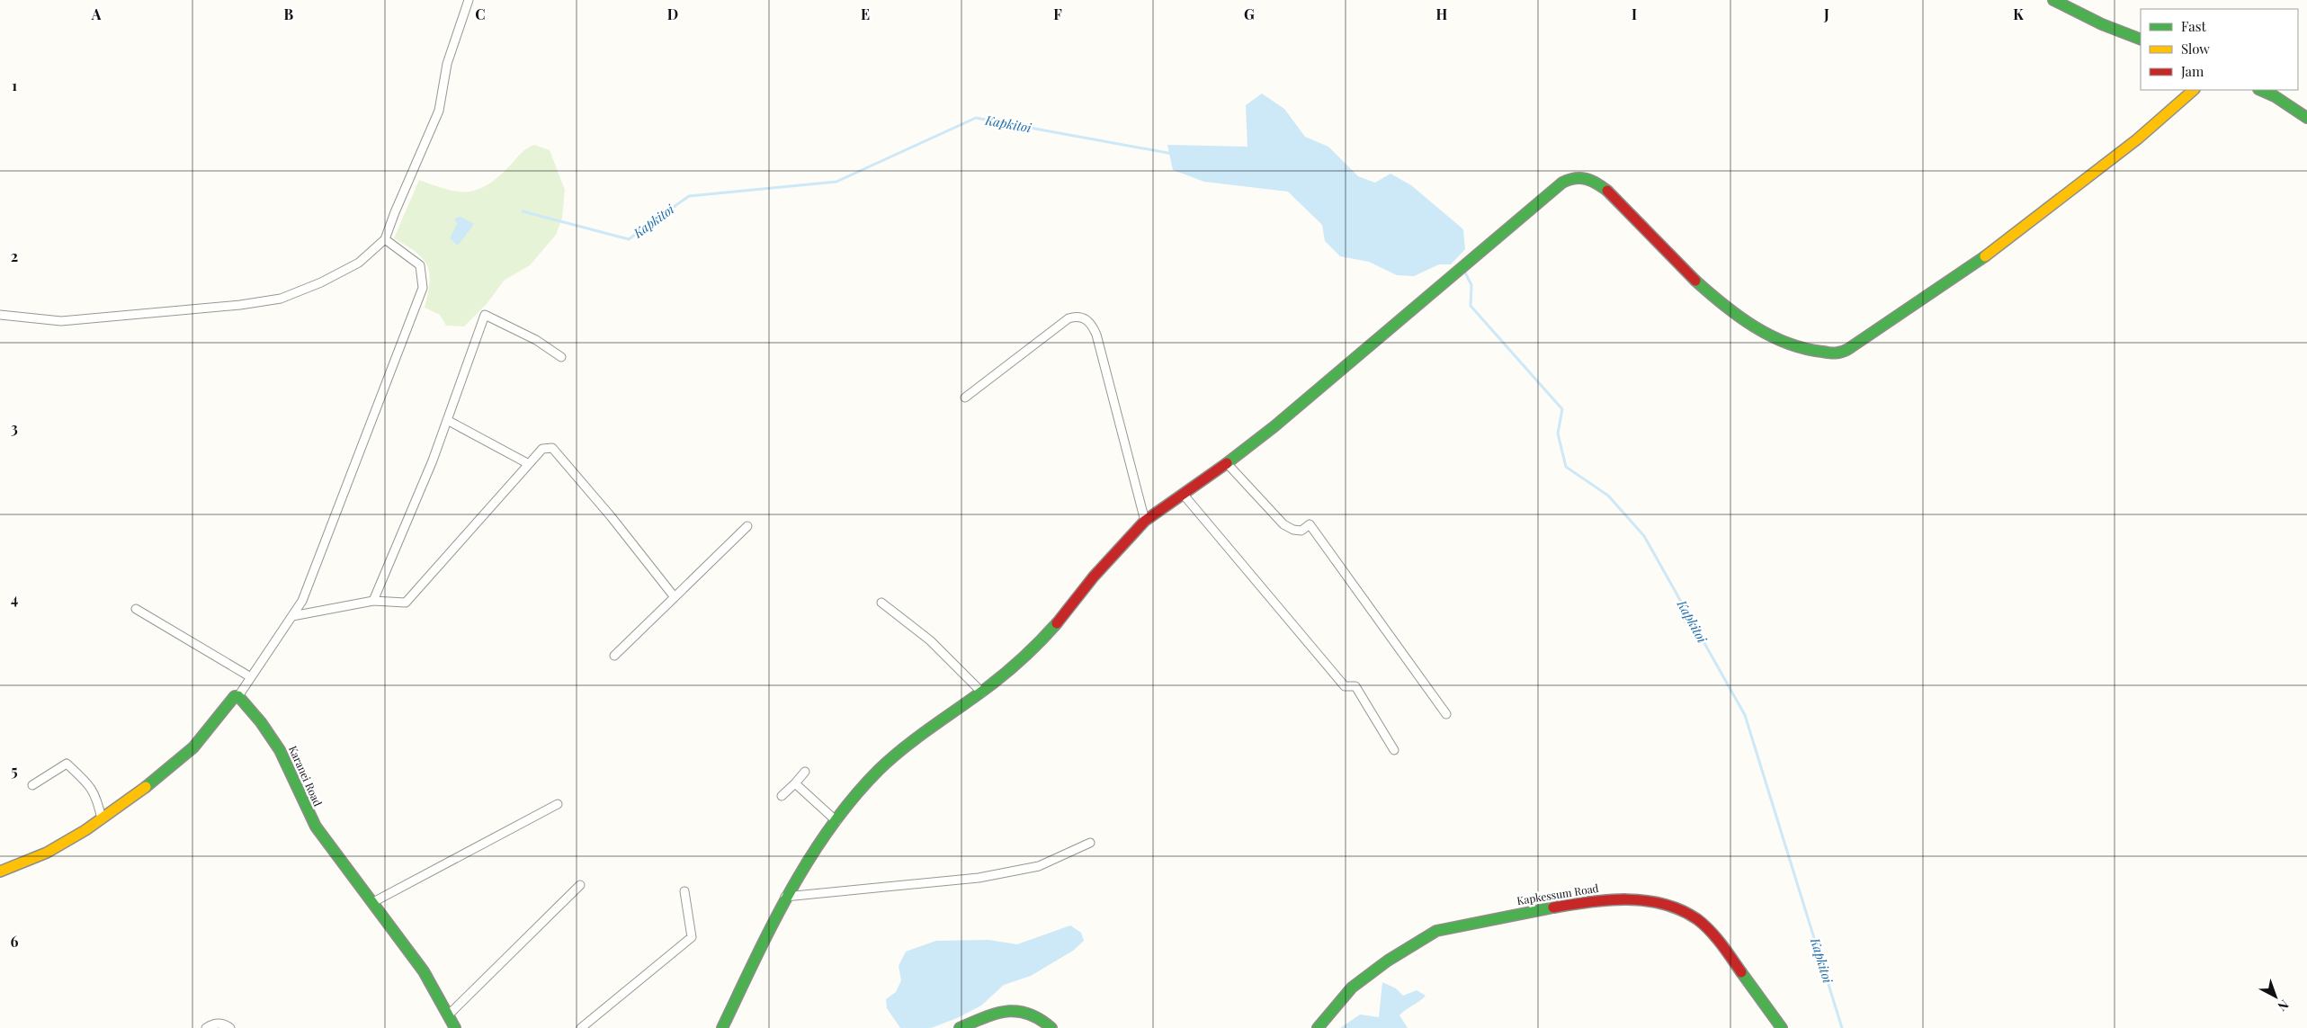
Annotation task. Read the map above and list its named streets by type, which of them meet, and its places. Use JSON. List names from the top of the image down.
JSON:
{
  "streets": {
    "street": ["Karanei Road", "Kapkessum Road"]
  },
  "water": ["Kapkitoi"],
  "legend": ["Fast", "Slow", "Jam"],
  "north": "bottom right",
  "grid": {
    "columns": [
      "A",
      "B",
      "C",
      "D",
      "E",
      "F",
      "G",
      "H",
      "I",
      "J",
      "K"
    ],
    "rows": [
      "1",
      "2",
      "3",
      "4",
      "5",
      "6"
    ]
  }
}
